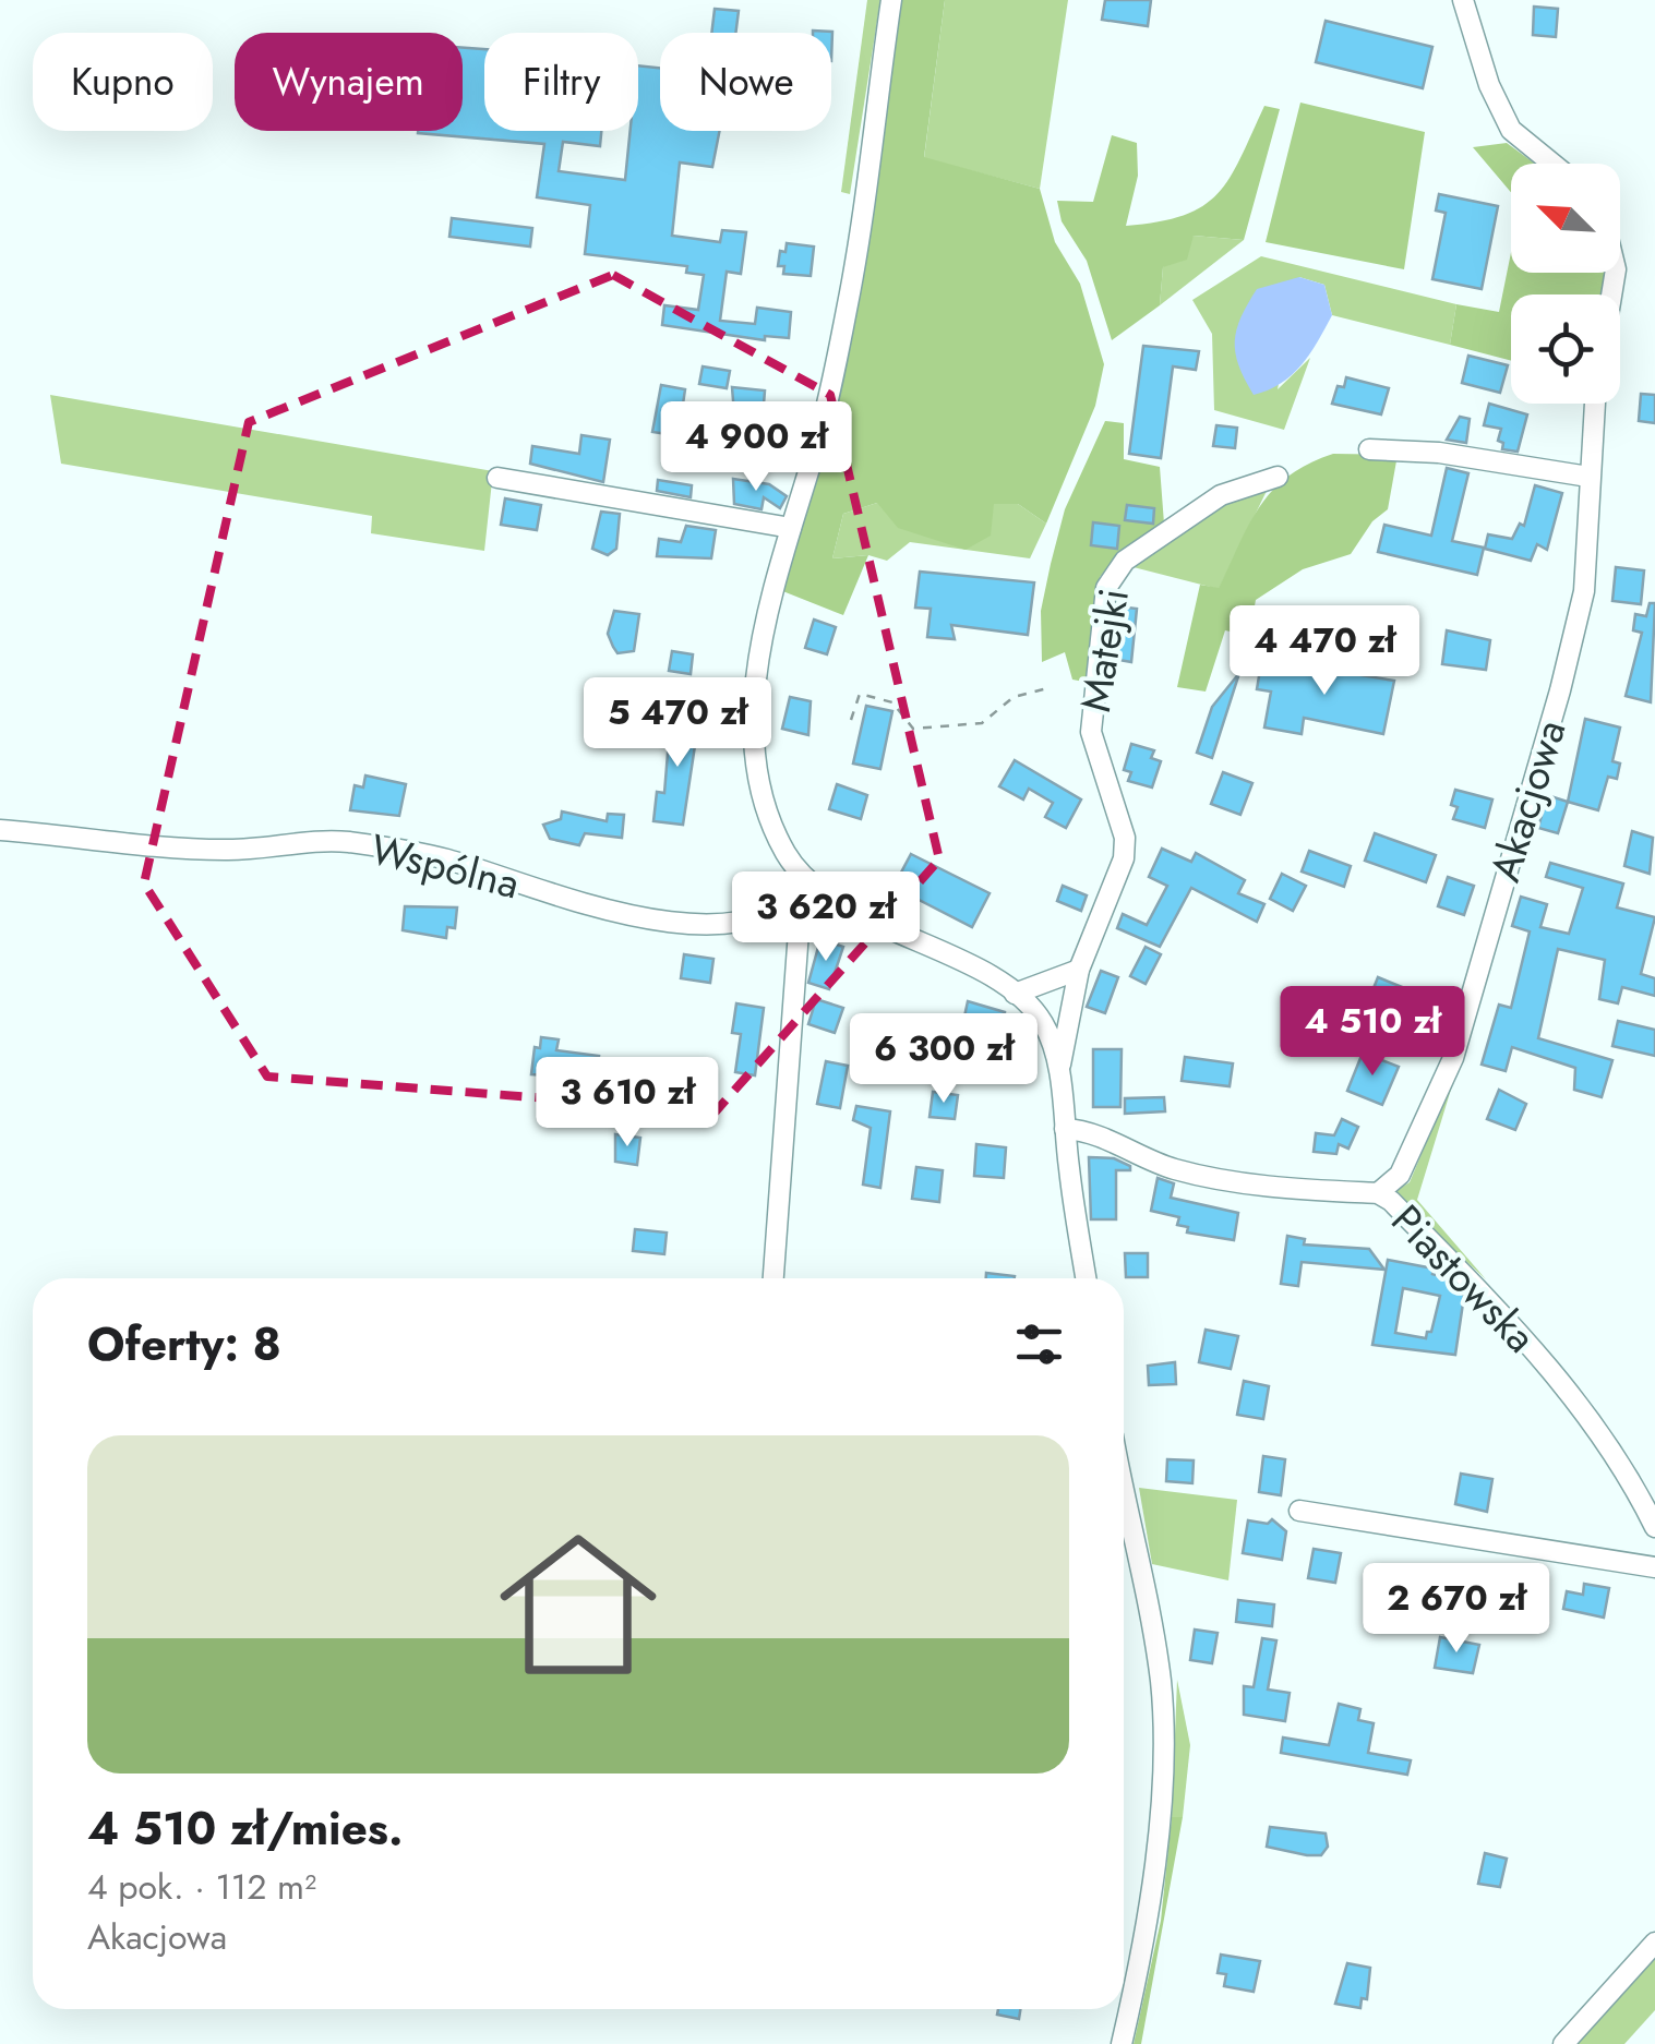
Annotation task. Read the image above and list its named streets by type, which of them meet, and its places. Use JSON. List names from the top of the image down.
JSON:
{
  "streets": {
    "street": [
      "Matejki",
      "Akacjowa",
      "Wspólna",
      "Piastowska"
    ]
  },
  "crossings": [
    ["Akacjowa", "Piastowska"]
  ],
  "north": "top left",
  "page": {
    "chip": [
      "Kupno",
      "Wynajem",
      "Filtry",
      "Nowe"
    ],
    "price": [
      "4 900 zł",
      "4 470 zł",
      "5 470 zł",
      "3 620 zł",
      "4 510 zł",
      "6 300 zł",
      "3 610 zł",
      "2 670 zł"
    ],
    "heading": "Oferty: 8",
    "list": [
      {
        "name": "4 510 zł/mies.",
        "note": "4 pok. · 112 m² · Akacjowa"
      }
    ]
  }
}
